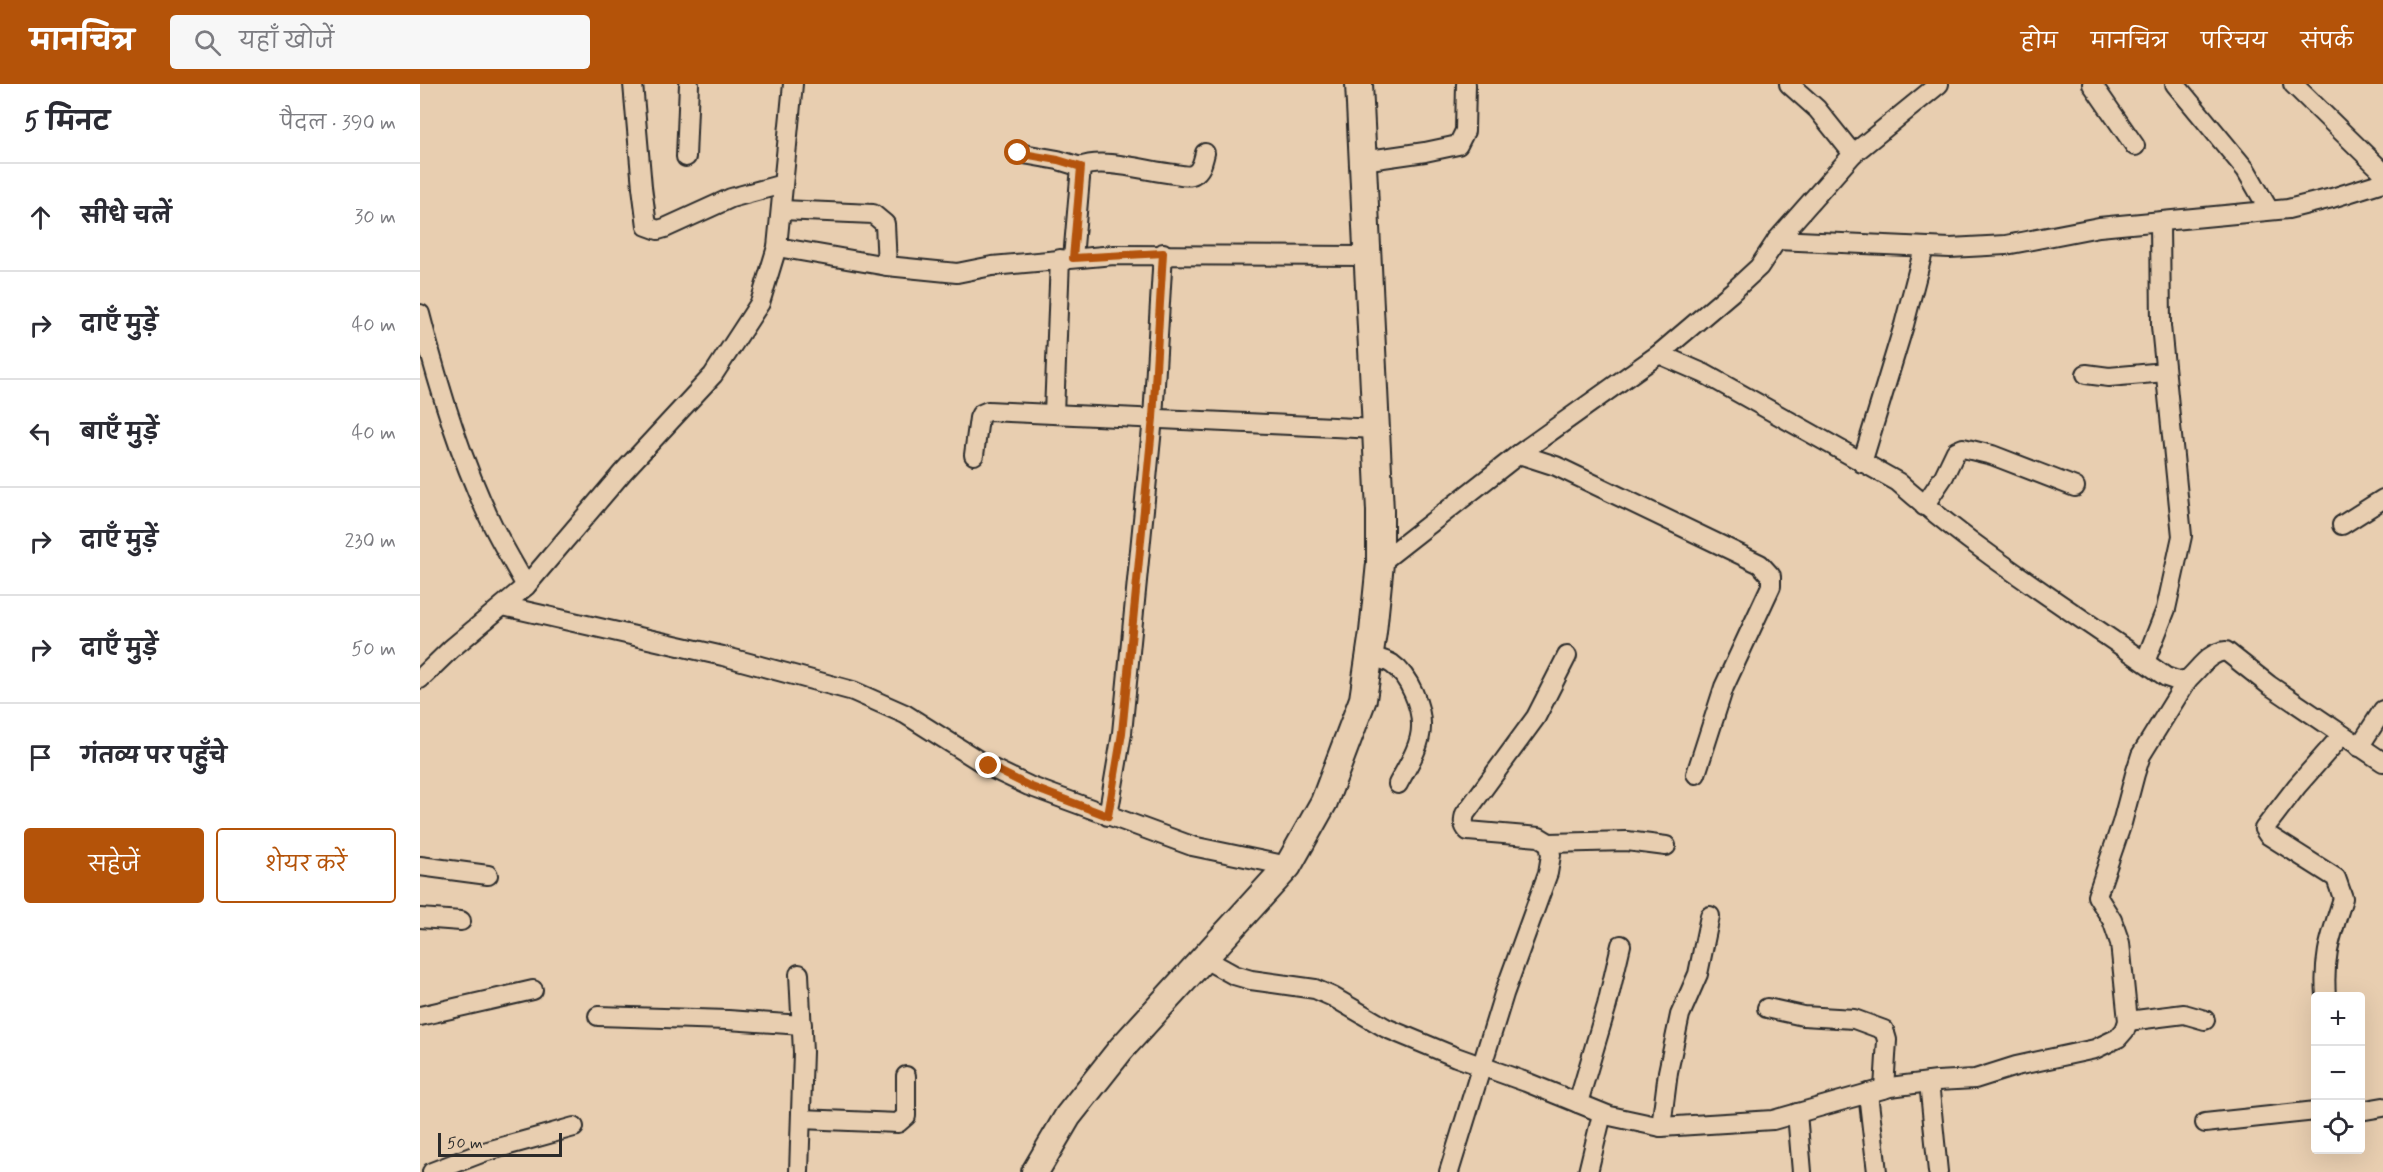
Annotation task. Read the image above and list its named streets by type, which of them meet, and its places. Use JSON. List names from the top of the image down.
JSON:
{
  "scale_bar": "50 m",
  "page": {
    "header": "मानचित्र",
    "search": "यहाँ खोजें",
    "nav": [
      "होम",
      "मानचित्र",
      "परिचय",
      "संपर्क"
    ],
    "heading": ["5 मिनट", "पैदल · 390 m"],
    "list": [
      ["सीधे चलें", "30 m"],
      ["दाएँ मुड़ें", "40 m"],
      ["बाएँ मुड़ें", "40 m"],
      ["दाएँ मुड़ें", "230 m"],
      ["दाएँ मुड़ें", "50 m"],
      "गंतव्य पर पहुँचे"
    ],
    "buttons": ["सहेजें", "शेयर करें"],
    "map_buttons": ["+", "−"],
    "scale": "50 m"
  }
}
